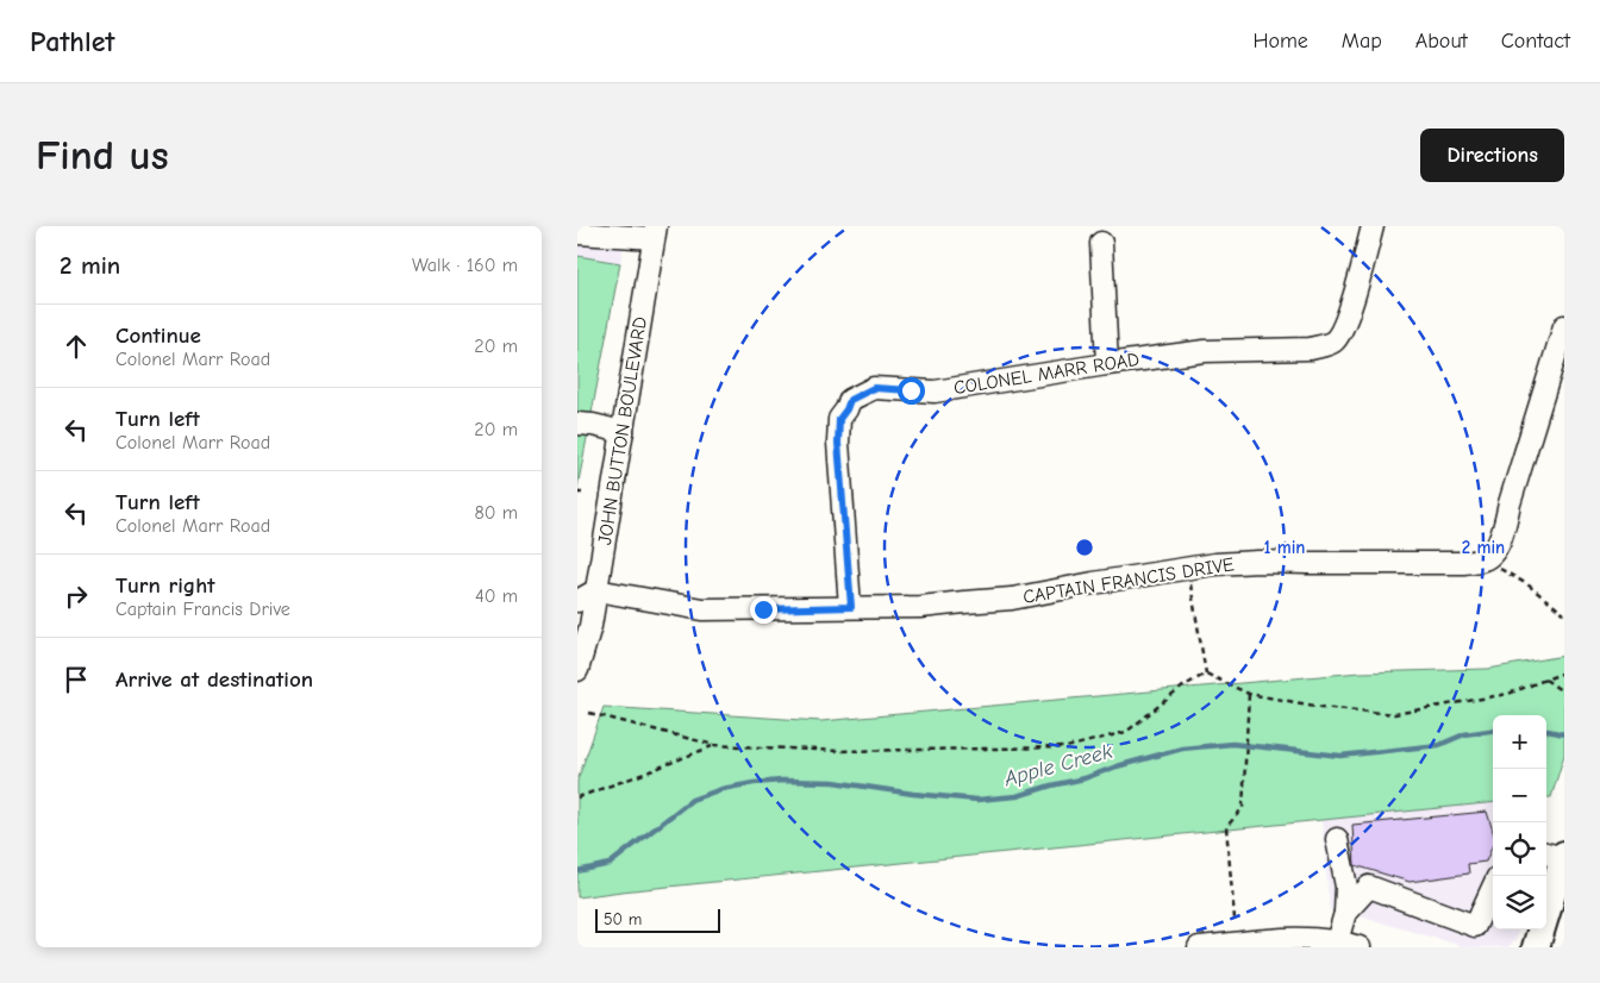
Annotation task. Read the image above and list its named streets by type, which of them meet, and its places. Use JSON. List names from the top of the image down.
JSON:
{
  "streets": {
    "street": ["COLONEL MARR ROAD", "JOHN BUTTON BOULEVARD", "CAPTAIN FRANCIS DRIVE"]
  },
  "crossings": [
    ["COLONEL MARR ROAD", "CAPTAIN FRANCIS DRIVE"],
    ["JOHN BUTTON BOULEVARD", "CAPTAIN FRANCIS DRIVE"]
  ],
  "water": ["Apple Creek"],
  "scale_bar": "50 m",
  "page": {
    "header": "Pathlet",
    "nav": [
      "Home",
      "Map",
      "About",
      "Contact"
    ],
    "buttons": "Directions",
    "title": "Find us",
    "heading": ["2 min", "Walk · 160 m"],
    "list": [
      ["Continue", "Colonel Marr Road", "20 m"],
      ["Turn left", "Colonel Marr Road", "20 m"],
      ["Turn left", "Colonel Marr Road", "80 m"],
      ["Turn right", "Captain Francis Drive", "40 m"],
      "Arrive at destination"
    ],
    "map_buttons": ["+", "−"],
    "scale": "50 m"
  },
  "rings": ["1 min", "2 min"]
}
